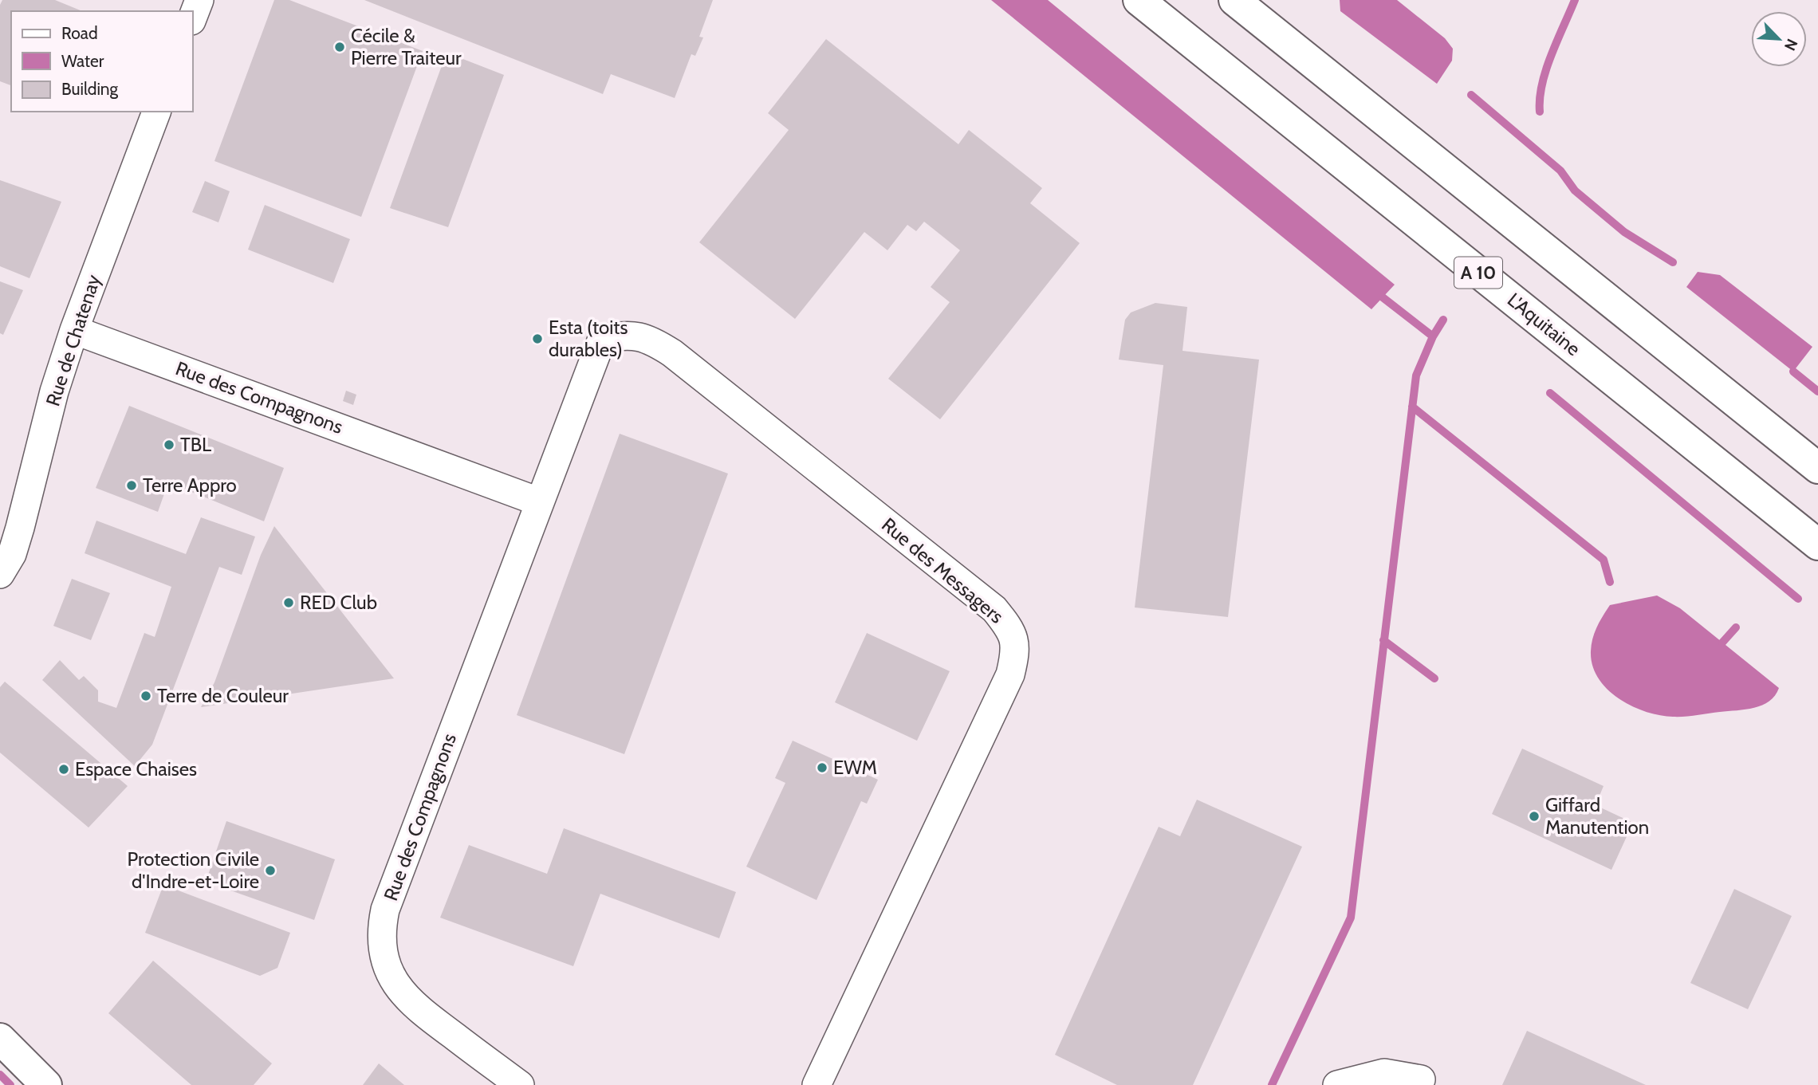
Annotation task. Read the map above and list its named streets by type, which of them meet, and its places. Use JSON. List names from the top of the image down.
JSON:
{
  "streets": {
    "main road": ["A 10", "L'Aquitaine"],
    "street": ["Rue de Chatenay", "Rue des Compagnons", "Rue des Messagers"]
  },
  "crossings": [
    ["Rue de Chatenay", "Rue des Compagnons"],
    ["Rue des Compagnons", "Rue des Messagers"]
  ],
  "places": [
    "Cécile & Pierre Traiteur",
    "Esta (toits durables)",
    "TBL",
    "Terre Appro",
    "RED Club",
    "Terre de Couleur",
    "EWM",
    "Espace Chaises",
    "Giffard Manutention",
    "Protection Civile d'Indre-et-Loire"
  ],
  "legend": ["Road", "Water", "Building"],
  "north": "bottom right"
}
